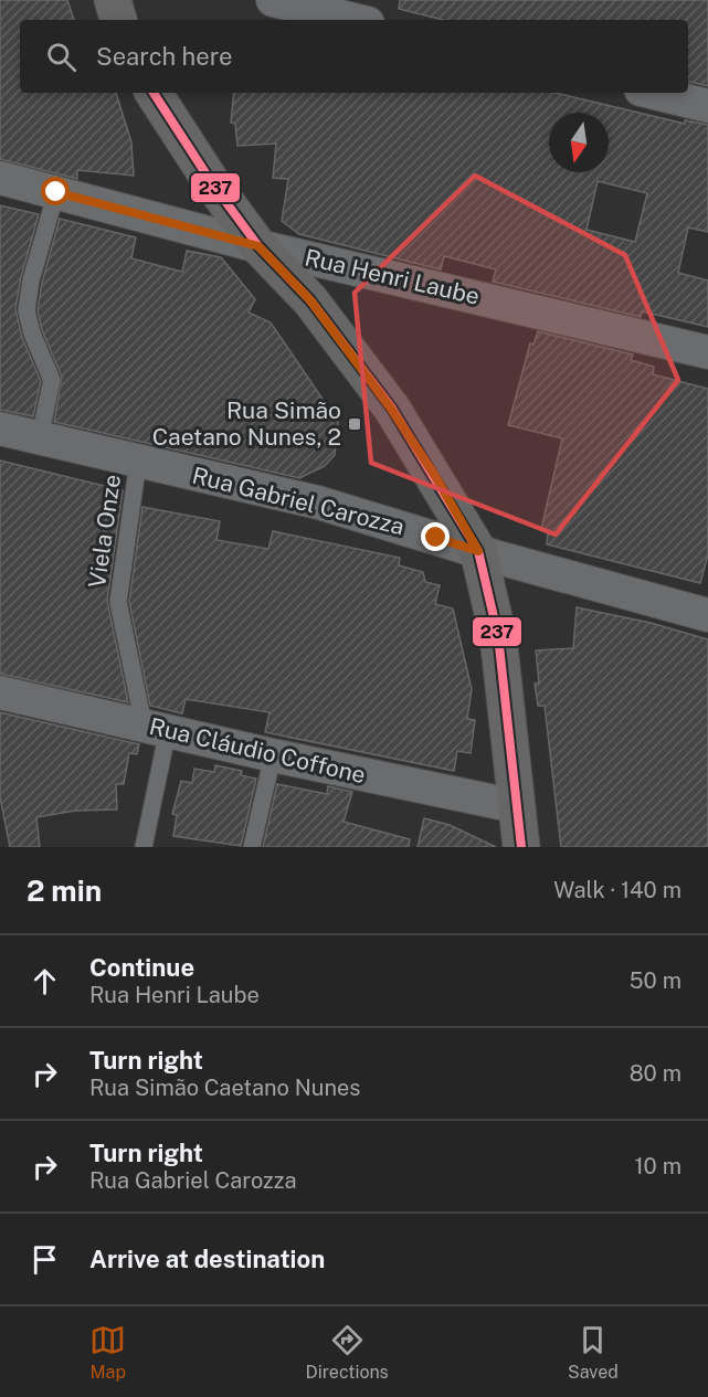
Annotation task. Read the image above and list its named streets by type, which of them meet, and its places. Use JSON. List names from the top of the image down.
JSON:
{
  "streets": {
    "street": ["Rua Henri Laube", "Rua Gabriel Carozza", "Rua Cláudio Coffone"],
    "lane": ["Viela Onze"]
  },
  "crossings": [
    ["Rua Gabriel Carozza", "Viela Onze"],
    ["Viela Onze", "Rua Cláudio Coffone"]
  ],
  "places": {
    "transit": ["Rua Simão Caetano Nunes, 2"]
  },
  "lines": ["transit line 237"],
  "north": "bottom",
  "page": {
    "search": "Search here",
    "heading": ["2 min", "Walk · 140 m"],
    "list": [
      ["Continue", "Rua Henri Laube", "50 m"],
      ["Turn right", "Rua Simão Caetano Nunes", "80 m"],
      ["Turn right", "Rua Gabriel Carozza", "10 m"],
      "Arrive at destination"
    ],
    "nav": ["Map", "Directions", "Saved"]
  }
}
